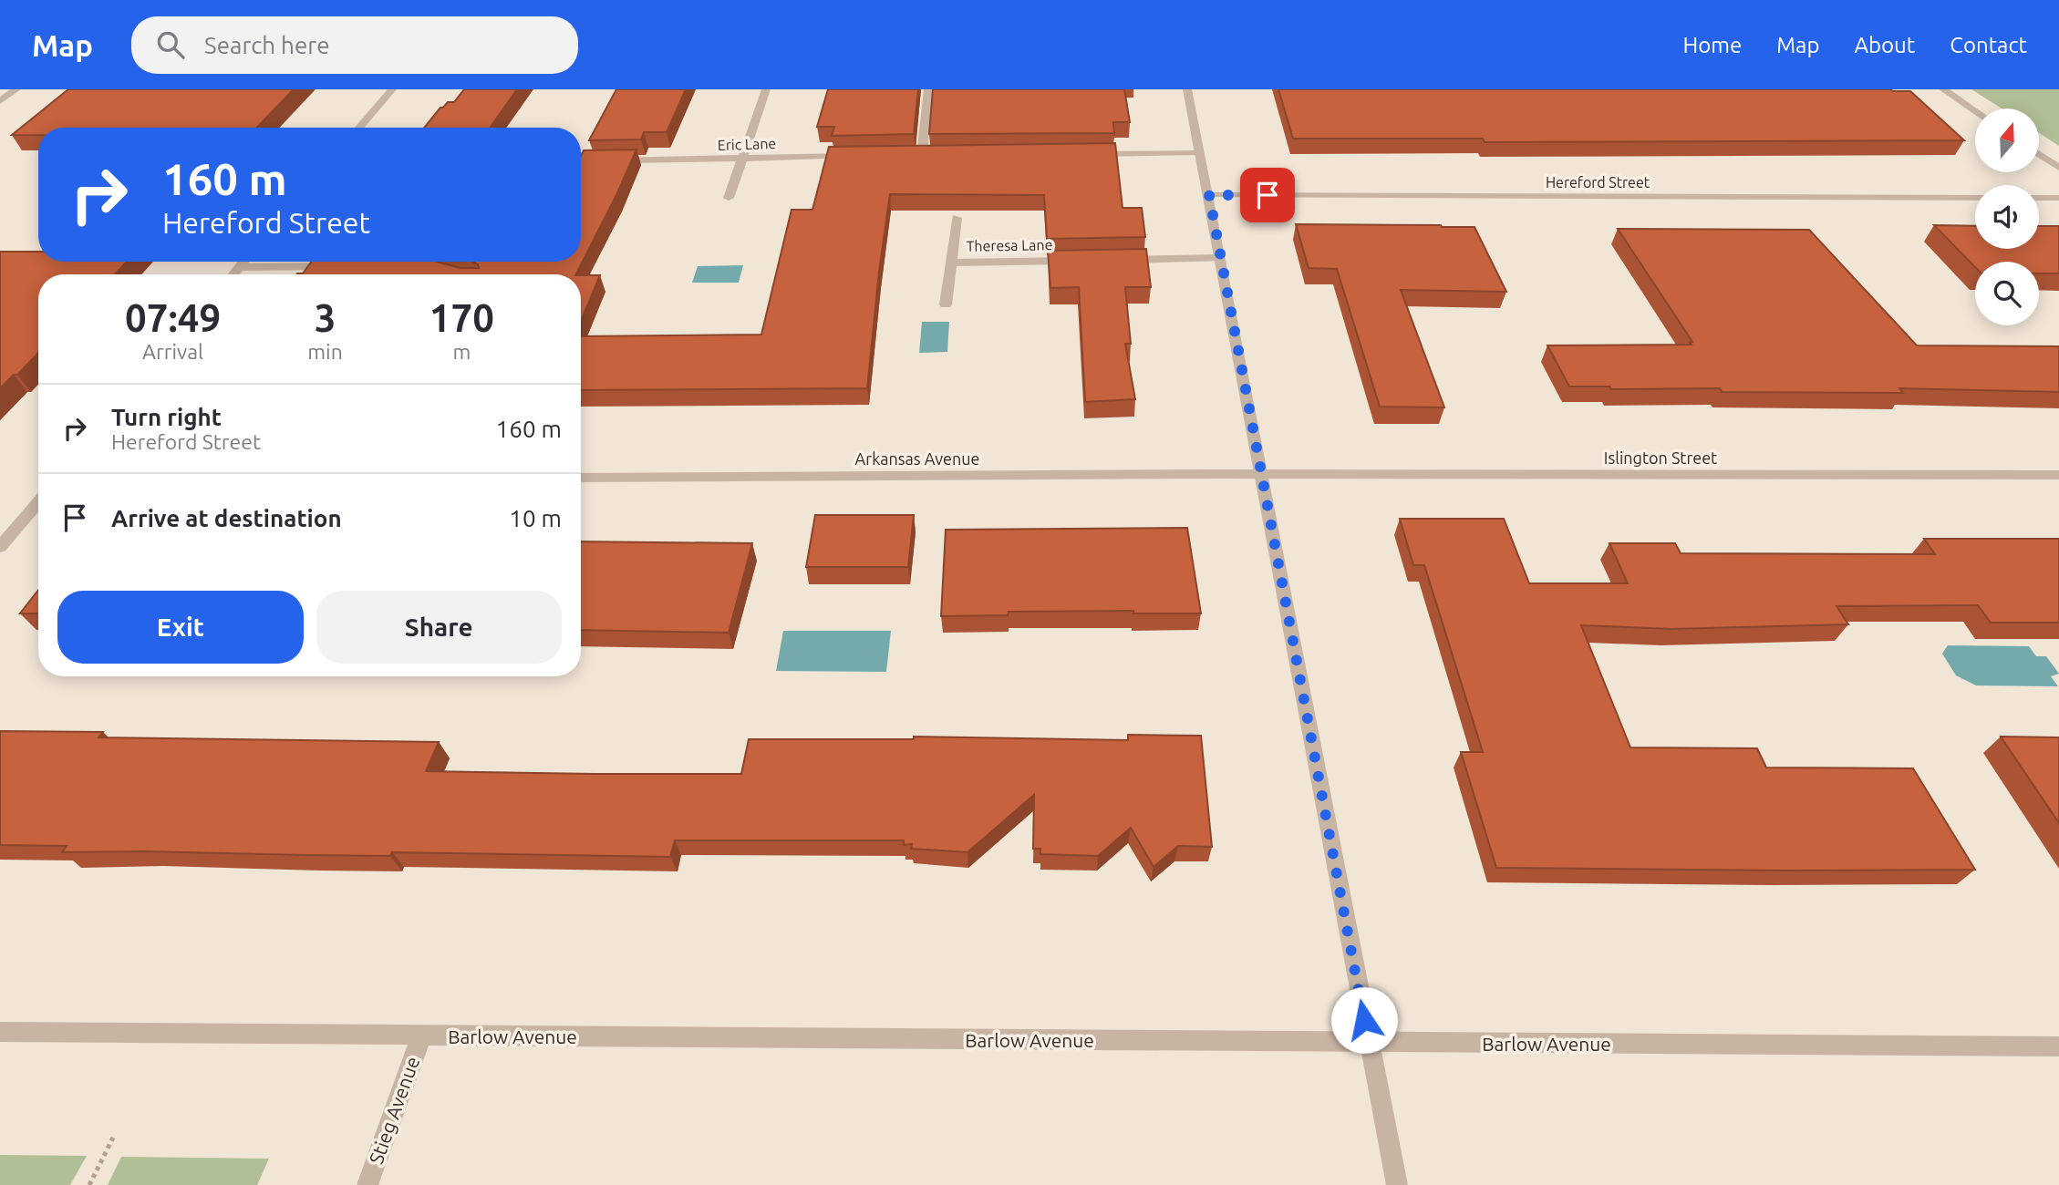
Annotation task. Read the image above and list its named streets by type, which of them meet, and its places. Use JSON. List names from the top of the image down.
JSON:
{
  "streets": {
    "street": [
      "Eric Lane",
      "Hereford Street",
      "Theresa Lane",
      "Islington Street",
      "Arkansas Avenue",
      "Barlow Avenue",
      "Stieg Avenue"
    ]
  },
  "crossings": [
    ["Islington Street", "Arkansas Avenue"],
    ["Barlow Avenue", "Stieg Avenue"]
  ],
  "north": "top",
  "page": {
    "header": "Map",
    "search": "Search here",
    "nav": [
      "Home",
      "Map",
      "About",
      "Contact"
    ],
    "turn": ["160 m", "Hereford Street"],
    "eta": [
      "07:49",
      "Arrival",
      "3",
      "min",
      "170",
      "m"
    ],
    "list": [
      {
        "name": "Turn right",
        "note": "Hereford Street",
        "value": "160 m"
      },
      {
        "name": "Arrive at destination",
        "value": "10 m"
      }
    ],
    "buttons": ["Exit", "Share"]
  }
}
